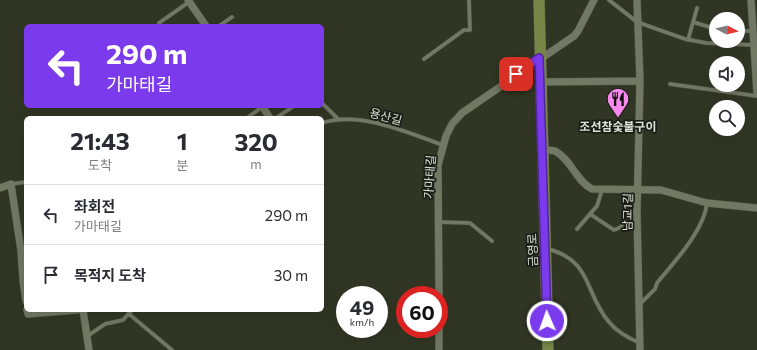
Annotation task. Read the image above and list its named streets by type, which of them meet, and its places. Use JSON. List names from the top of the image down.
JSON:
{
  "streets": {
    "main road": ["금영로"],
    "street": ["가마태길", "남교1길"],
    "lane": ["용산길"]
  },
  "crossings": [
    ["용산길", "가마태길"],
    ["가마태길", "금영로"],
    ["남교1길", "금영로"]
  ],
  "places": {
    "restaurant": ["조선참숯불구이"]
  },
  "north": "right",
  "page": {
    "turn": ["290 m", "가마태길"],
    "eta": [
      "21:43",
      "도착",
      "1",
      "분",
      "320",
      "m"
    ],
    "list": [
      {
        "name": "좌회전",
        "note": "가마태길",
        "value": "290 m"
      },
      {
        "name": "목적지 도착",
        "value": "30 m"
      }
    ],
    "speed": "49 km/h",
    "limit": "60"
  }
}
